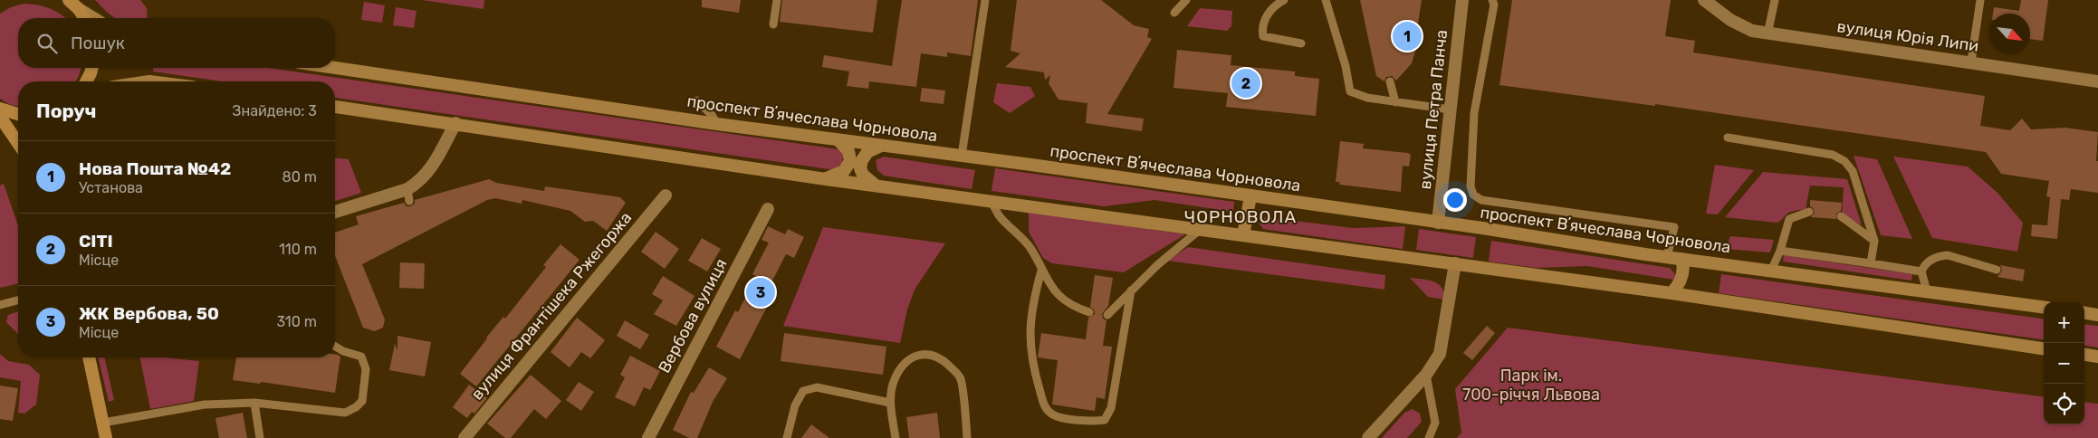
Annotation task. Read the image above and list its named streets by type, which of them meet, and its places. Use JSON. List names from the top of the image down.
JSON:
{
  "streets": {
    "main road": ["проспект Вʼячеслава Чорновола"],
    "street": [
      "вулиця Юрія Липи",
      "вулиця Петра Панча",
      "вулиця Франтішека Ржегоржа",
      "Вербова вулиця"
    ]
  },
  "crossings": [
    ["вулиця Петра Панча", "проспект Вʼячеслава Чорновола"]
  ],
  "districts": ["ЧОРНОВОЛА"],
  "parks": ["Парк ім. 700-річчя Львова"],
  "north": "bottom right",
  "page": {
    "search": "Пошук",
    "pins": ["1", "2", "3"],
    "heading": ["Поруч", "Знайдено: 3"],
    "list": [
      {
        "mark": "1",
        "name": "Нова Пошта №42",
        "note": "Установа",
        "value": "80 m"
      },
      {
        "mark": "2",
        "name": "CITI",
        "note": "Місце",
        "value": "110 m"
      },
      {
        "mark": "3",
        "name": "ЖК Вербова, 50",
        "note": "Місце",
        "value": "310 m"
      }
    ],
    "map_buttons": ["+", "−"]
  }
}
